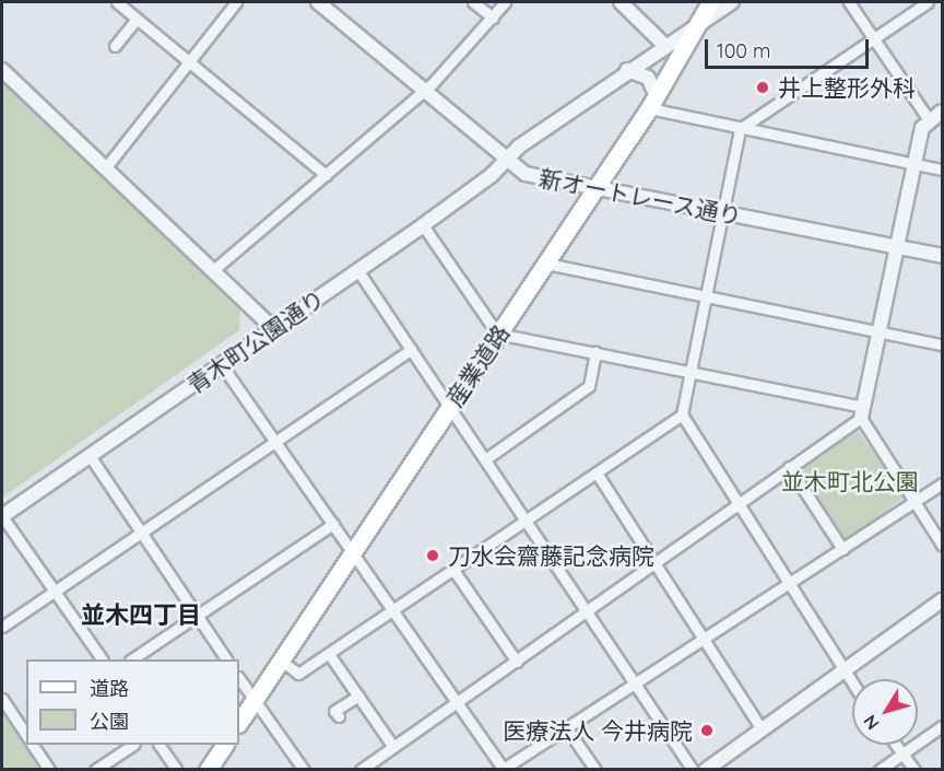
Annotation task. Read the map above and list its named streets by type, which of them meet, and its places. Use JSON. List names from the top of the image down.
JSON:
{
  "streets": {
    "main road": ["産業道路"],
    "street": ["新オートレース通り", "青木町公園通り"]
  },
  "crossings": [
    ["新オートレース通り", "青木町公園通り"],
    ["新オートレース通り", "産業道路"],
    ["青木町公園通り", "産業道路"]
  ],
  "districts": ["並木四丁目"],
  "parks": ["並木町北公園"],
  "places": ["井上整形外科", "刀水会齋藤記念病院", "医療法人 今井病院"],
  "legend": ["道路", "公園"],
  "scale_bar": "100 m",
  "north": "bottom left"
}
